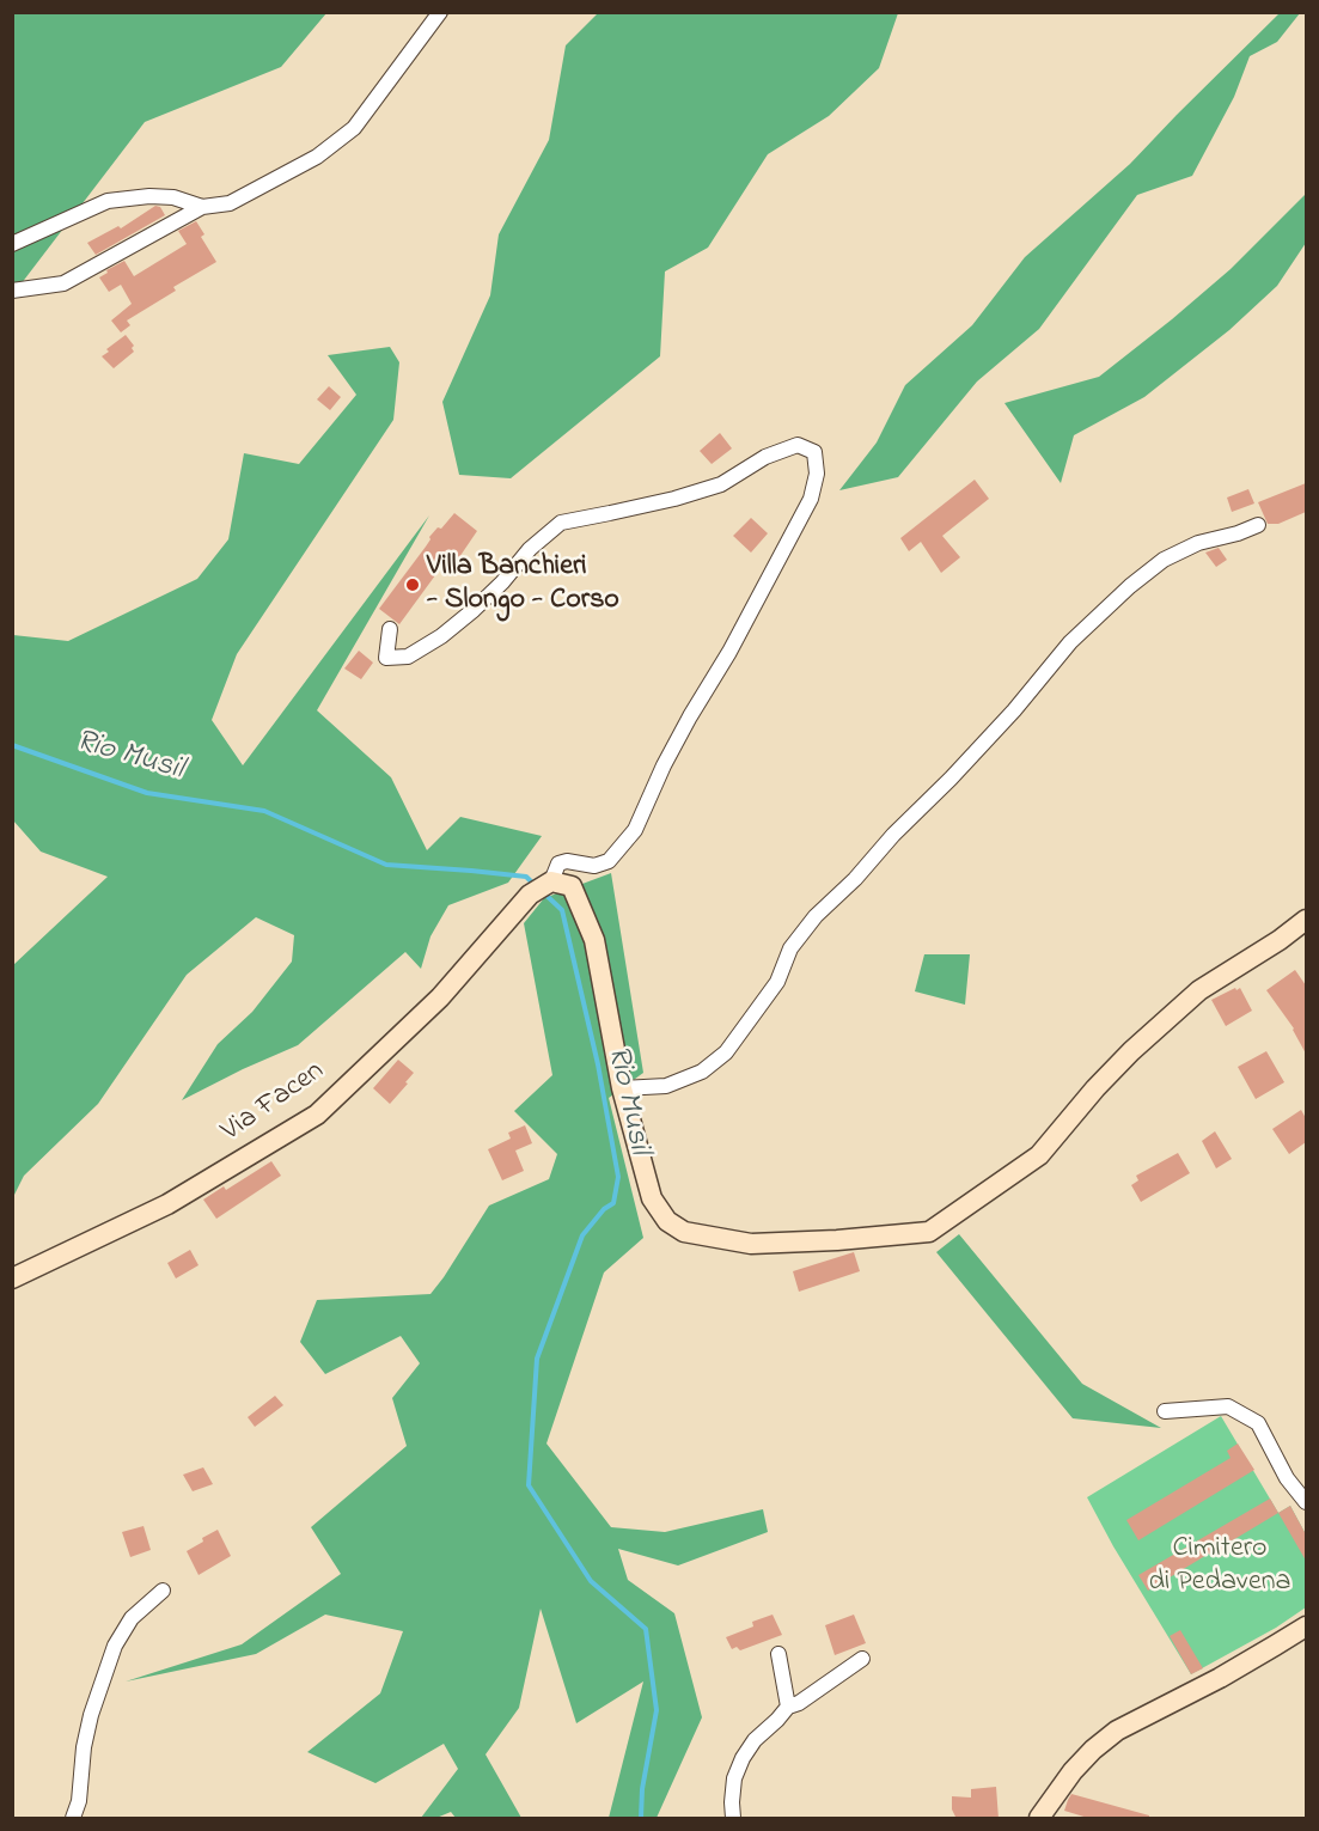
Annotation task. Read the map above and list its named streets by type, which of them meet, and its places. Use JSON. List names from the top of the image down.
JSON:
{
  "streets": {
    "street": ["Via Facen"]
  },
  "water": ["Rio Musil"],
  "parks": ["Cimitero di Pedavena"],
  "places": ["Villa Banchieri - Slongo - Corso"]
}
